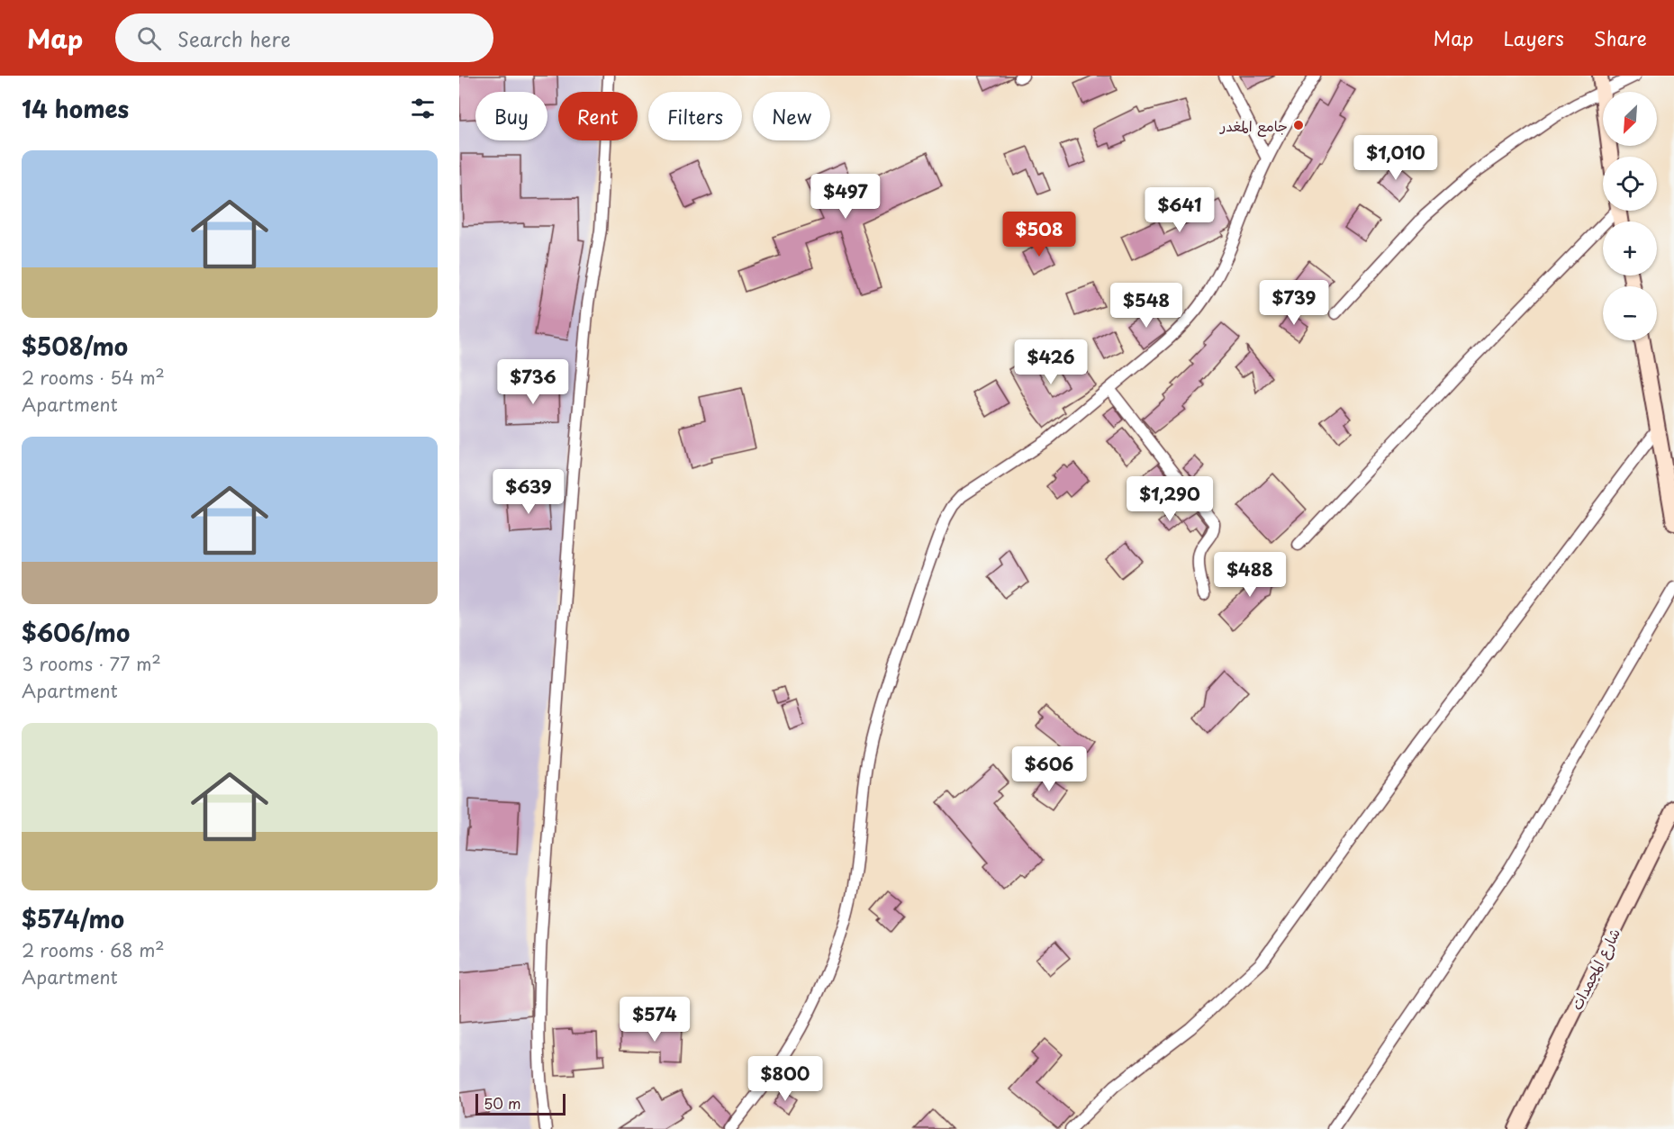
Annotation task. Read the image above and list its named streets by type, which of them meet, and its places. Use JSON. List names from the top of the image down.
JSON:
{
  "streets": {
    "main road": ["شارع المجمدات"]
  },
  "places": ["جامع المغدر"],
  "scale_bar": "50 m",
  "north": "bottom left",
  "page": {
    "header": "Map",
    "search": "Search here",
    "nav": ["Map", "Layers", "Share"],
    "heading": "14 homes",
    "map_buttons": ["+", "−"],
    "chip": [
      "Buy",
      "Rent",
      "Filters",
      "New"
    ],
    "price": [
      "$1,010",
      "$497",
      "$641",
      "$508",
      "$739",
      "$548",
      "$426",
      "$736",
      "$639",
      "$1,290",
      "$488",
      "$606",
      "$574",
      "$800"
    ],
    "list": [
      {
        "name": "$508/mo",
        "note": "2 rooms · 54 m² · Apartment"
      },
      {
        "name": "$606/mo",
        "note": "3 rooms · 77 m² · Apartment"
      },
      {
        "name": "$574/mo",
        "note": "2 rooms · 68 m² · Apartment"
      }
    ],
    "scale": "50 m"
  }
}
